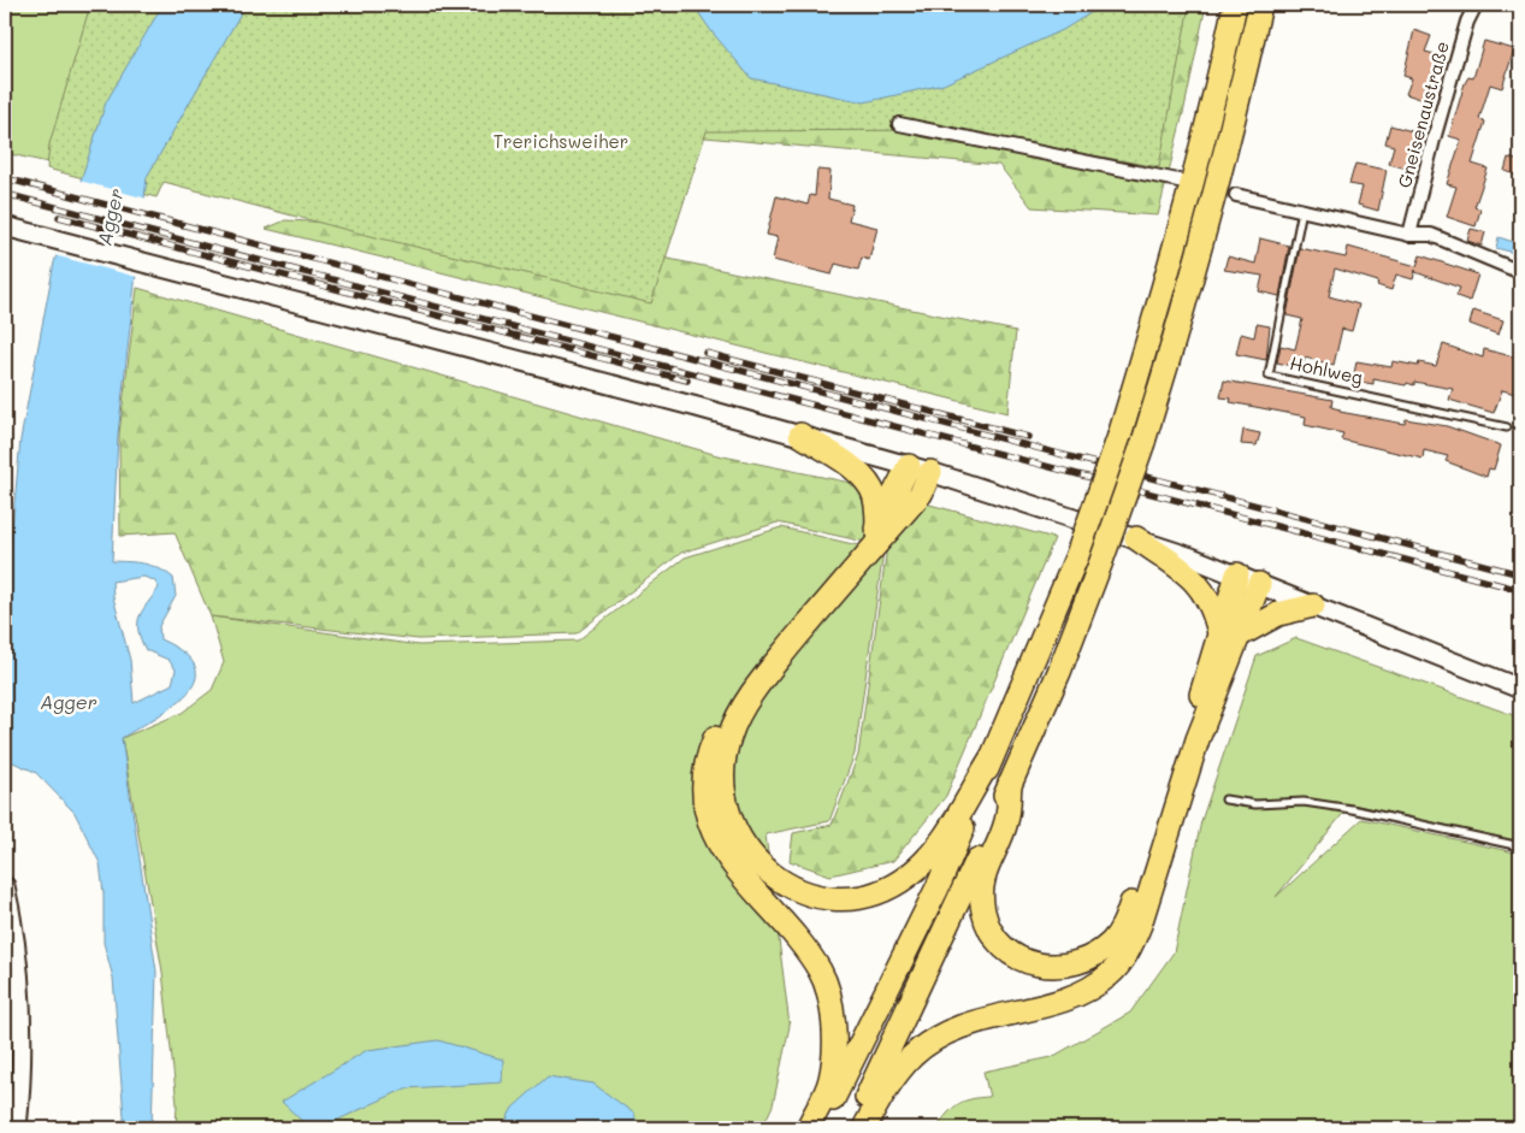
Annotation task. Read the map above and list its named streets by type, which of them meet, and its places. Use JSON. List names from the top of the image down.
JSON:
{
  "streets": {
    "street": ["Gneisenaustraße"],
    "lane": ["Hohlweg"]
  },
  "water": ["Agger"],
  "parks": ["Trerichsweiher"]
}
